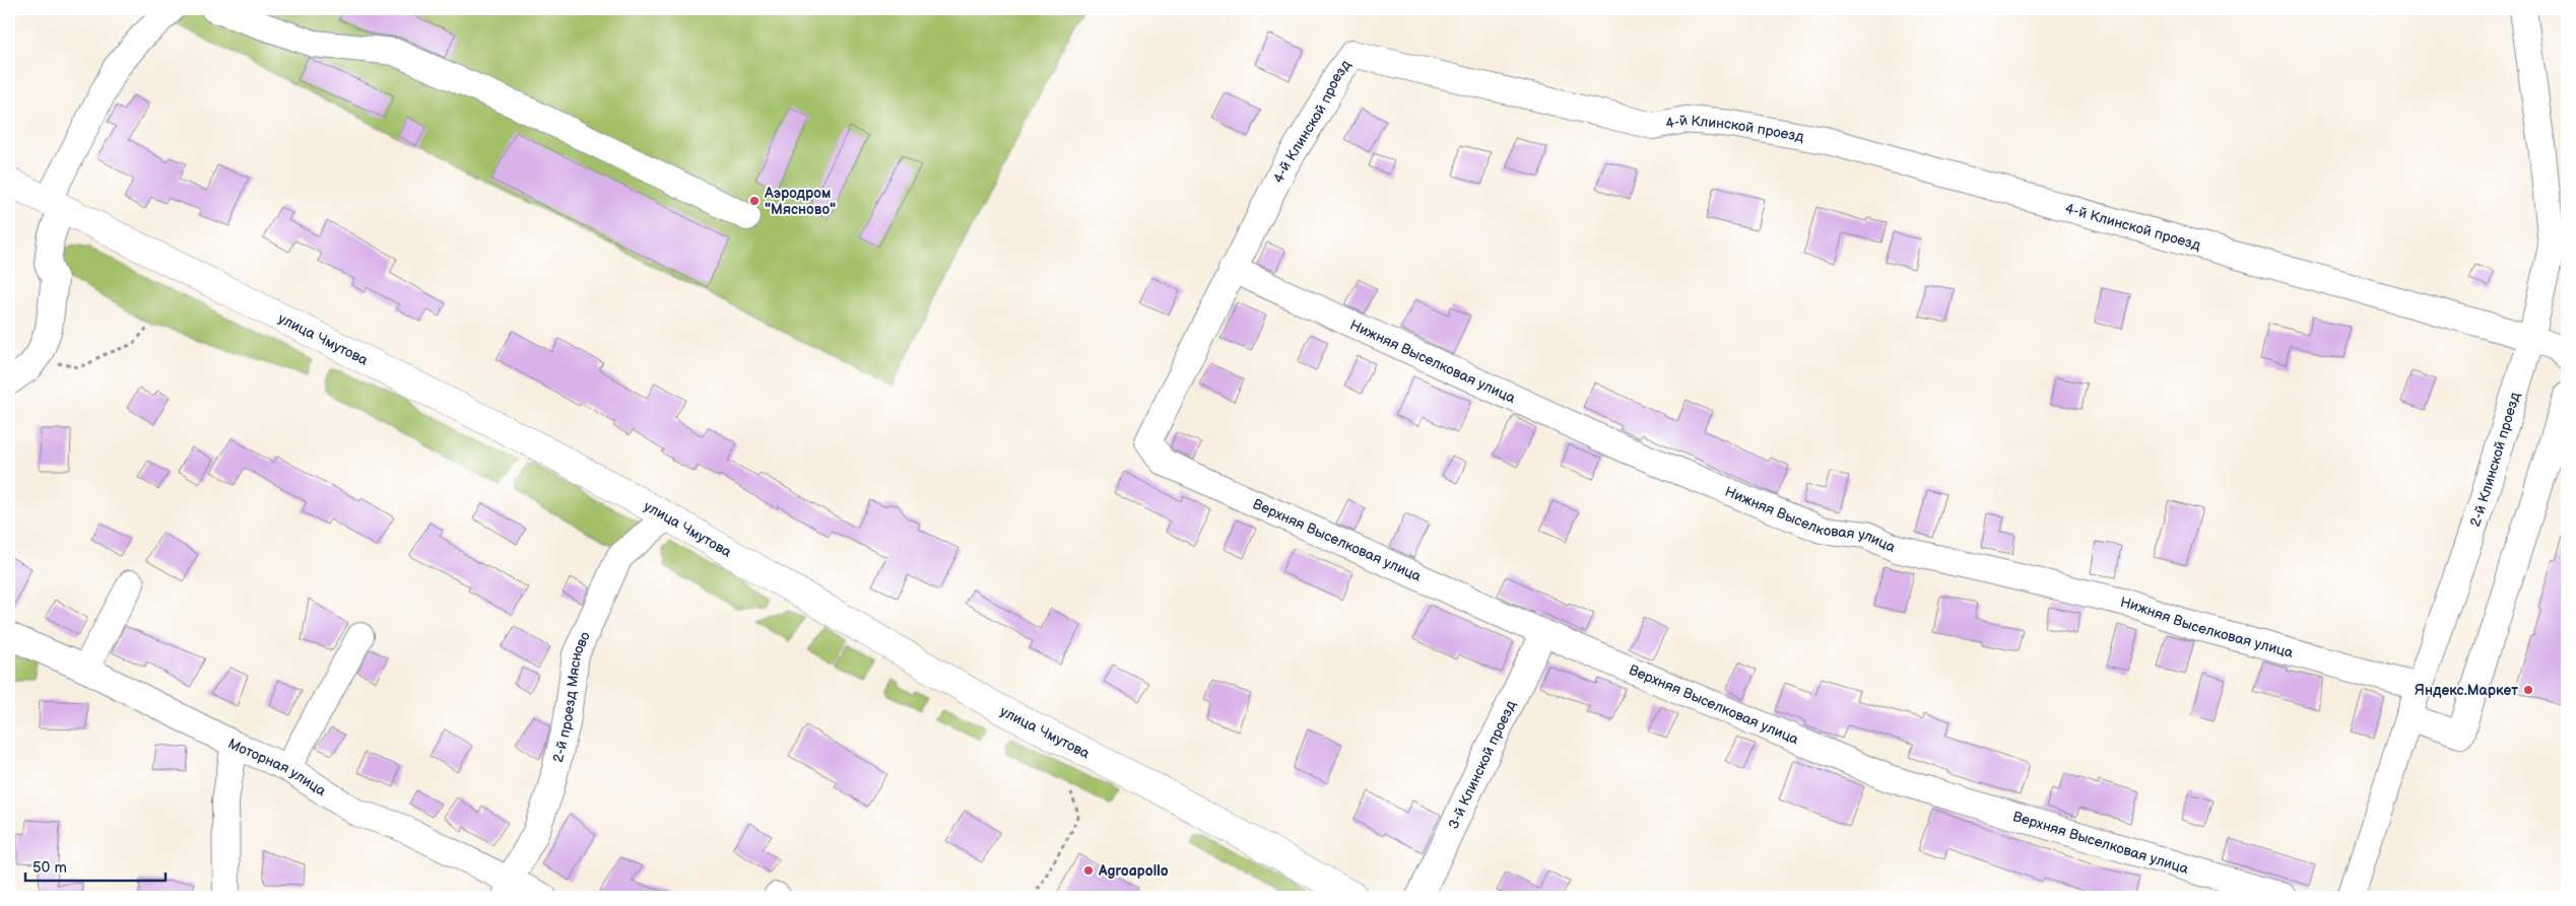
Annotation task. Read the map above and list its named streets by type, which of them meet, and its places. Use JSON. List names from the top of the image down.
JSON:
{
  "streets": {
    "main road": ["улица Чмутова"],
    "street": [
      "4-й Клинской проезд",
      "Нижняя Выселковая улица",
      "2-й Клинской проезд",
      "Верхняя Выселковая улица",
      "2-й проезд Мясново",
      "3-й Клинской проезд",
      "Моторная улица"
    ]
  },
  "crossings": [
    ["4-й Клинской проезд", "Нижняя Выселковая улица"],
    ["4-й Клинской проезд", "2-й Клинской проезд"],
    ["4-й Клинской проезд", "Верхняя Выселковая улица"],
    ["улица Чмутова", "2-й проезд Мясново"],
    ["Нижняя Выселковая улица", "2-й Клинской проезд"],
    ["Верхняя Выселковая улица", "3-й Клинской проезд"],
    ["2-й проезд Мясново", "Моторная улица"]
  ],
  "places": ["Аэродром \"Мясново\"", "Яндекс.Маркет", "Agroapollo"],
  "scale_bar": "50 m"
}
